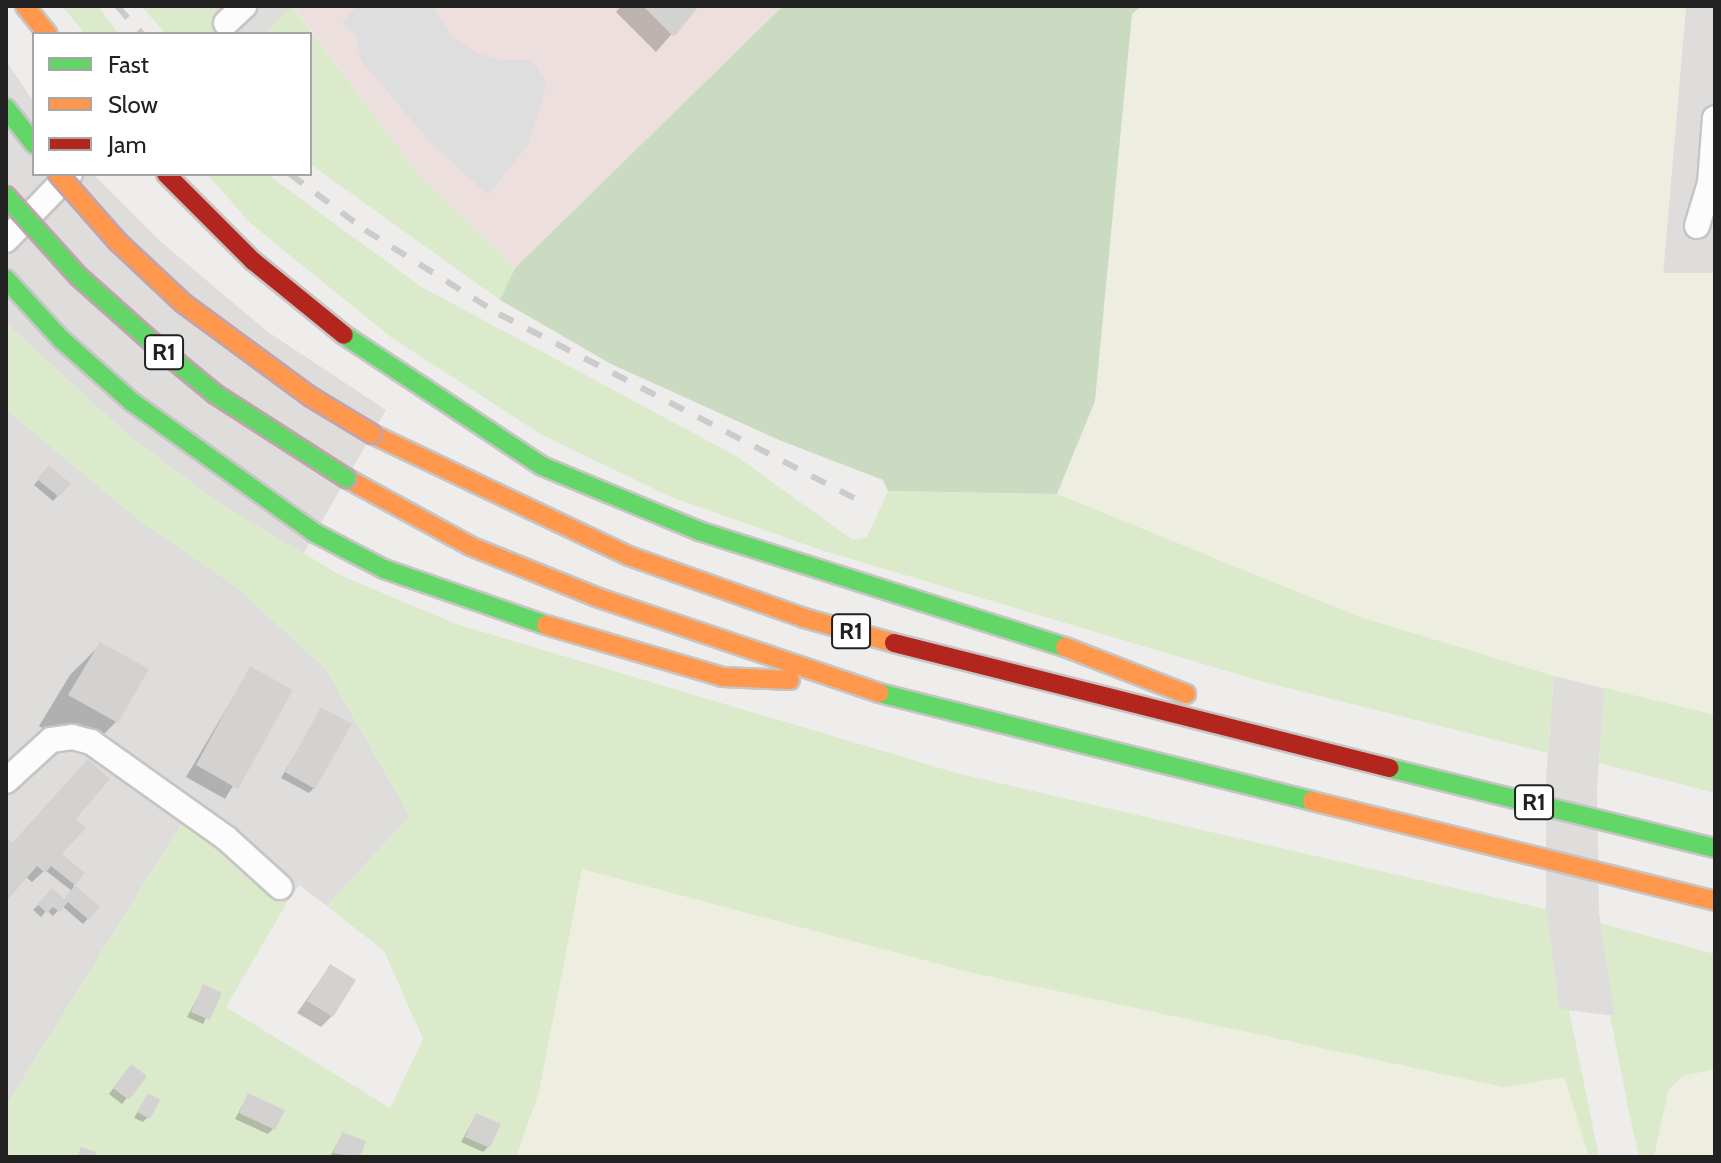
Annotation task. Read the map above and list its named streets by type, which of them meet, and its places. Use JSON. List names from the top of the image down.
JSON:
{
  "streets": {
    "highway": ["R1"]
  },
  "legend": ["Fast", "Slow", "Jam"]
}
